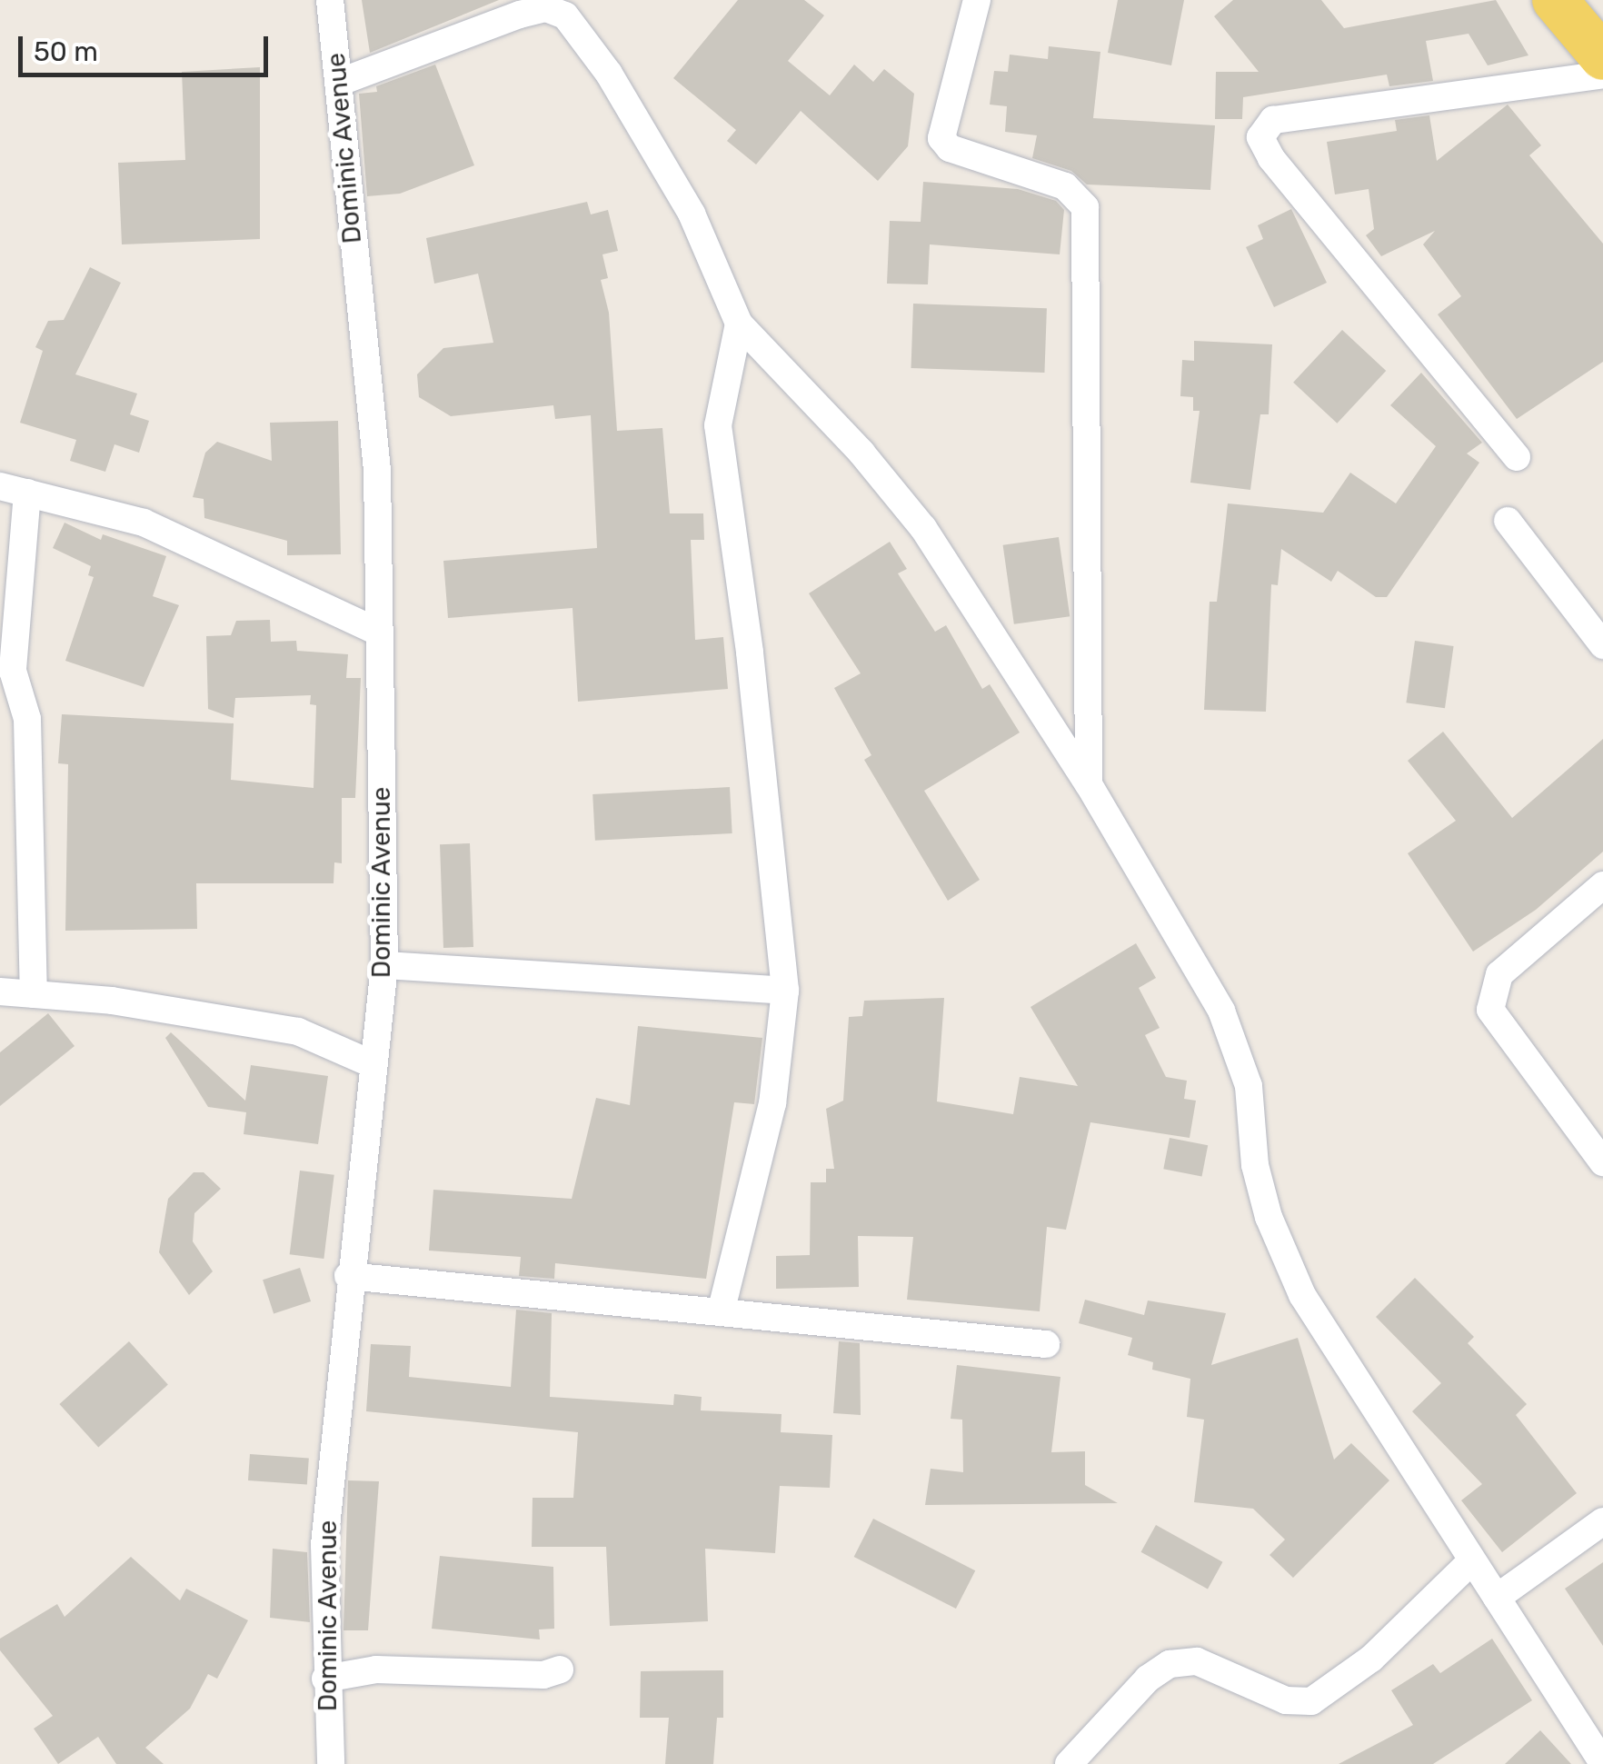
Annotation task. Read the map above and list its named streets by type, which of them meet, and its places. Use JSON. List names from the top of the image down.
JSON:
{
  "streets": {
    "street": ["Dominic Avenue"]
  },
  "scale_bar": "50 m"
}
